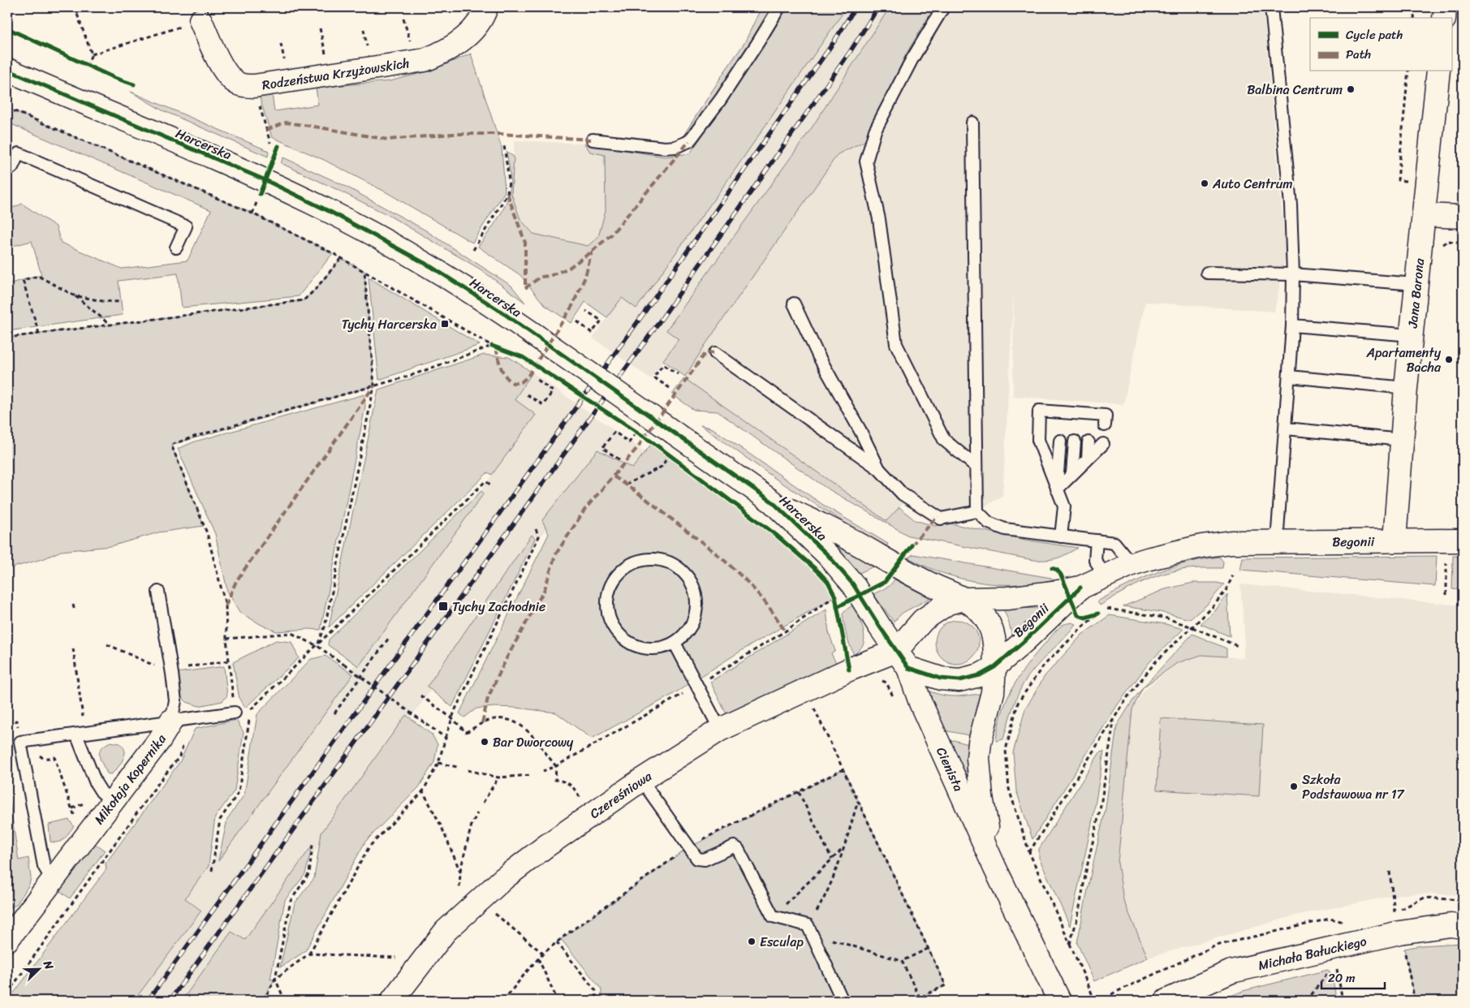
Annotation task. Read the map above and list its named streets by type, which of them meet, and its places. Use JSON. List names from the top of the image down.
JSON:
{
  "streets": {
    "street": [
      "Rodzeństwa Krzyżowskich",
      "Harcerska",
      "Jana Barona",
      "Begonii",
      "Cienista",
      "Mikołaja Kopernika",
      "Czereśniowa",
      "Michała Bałuckiego"
    ]
  },
  "crossings": [
    ["Harcerska", "Begonii"],
    ["Harcerska", "Cienista"],
    ["Harcerska", "Czereśniowa"],
    ["Jana Barona", "Begonii"],
    ["Begonii", "Cienista"],
    ["Begonii", "Czereśniowa"],
    ["Cienista", "Czereśniowa"]
  ],
  "places": {
    "other": [
      "Balbina Centrum",
      "Auto Centrum",
      "Apartamenty Bacha",
      "Bar Dworcowy",
      "Szkoła Podstawowa nr 17",
      "Esculap"
    ],
    "transit": ["Tychy Harcerska", "Tychy Zachodnie"]
  },
  "legend": ["Cycle path", "Path"],
  "scale_bar": "20 m",
  "north": "top right"
}
